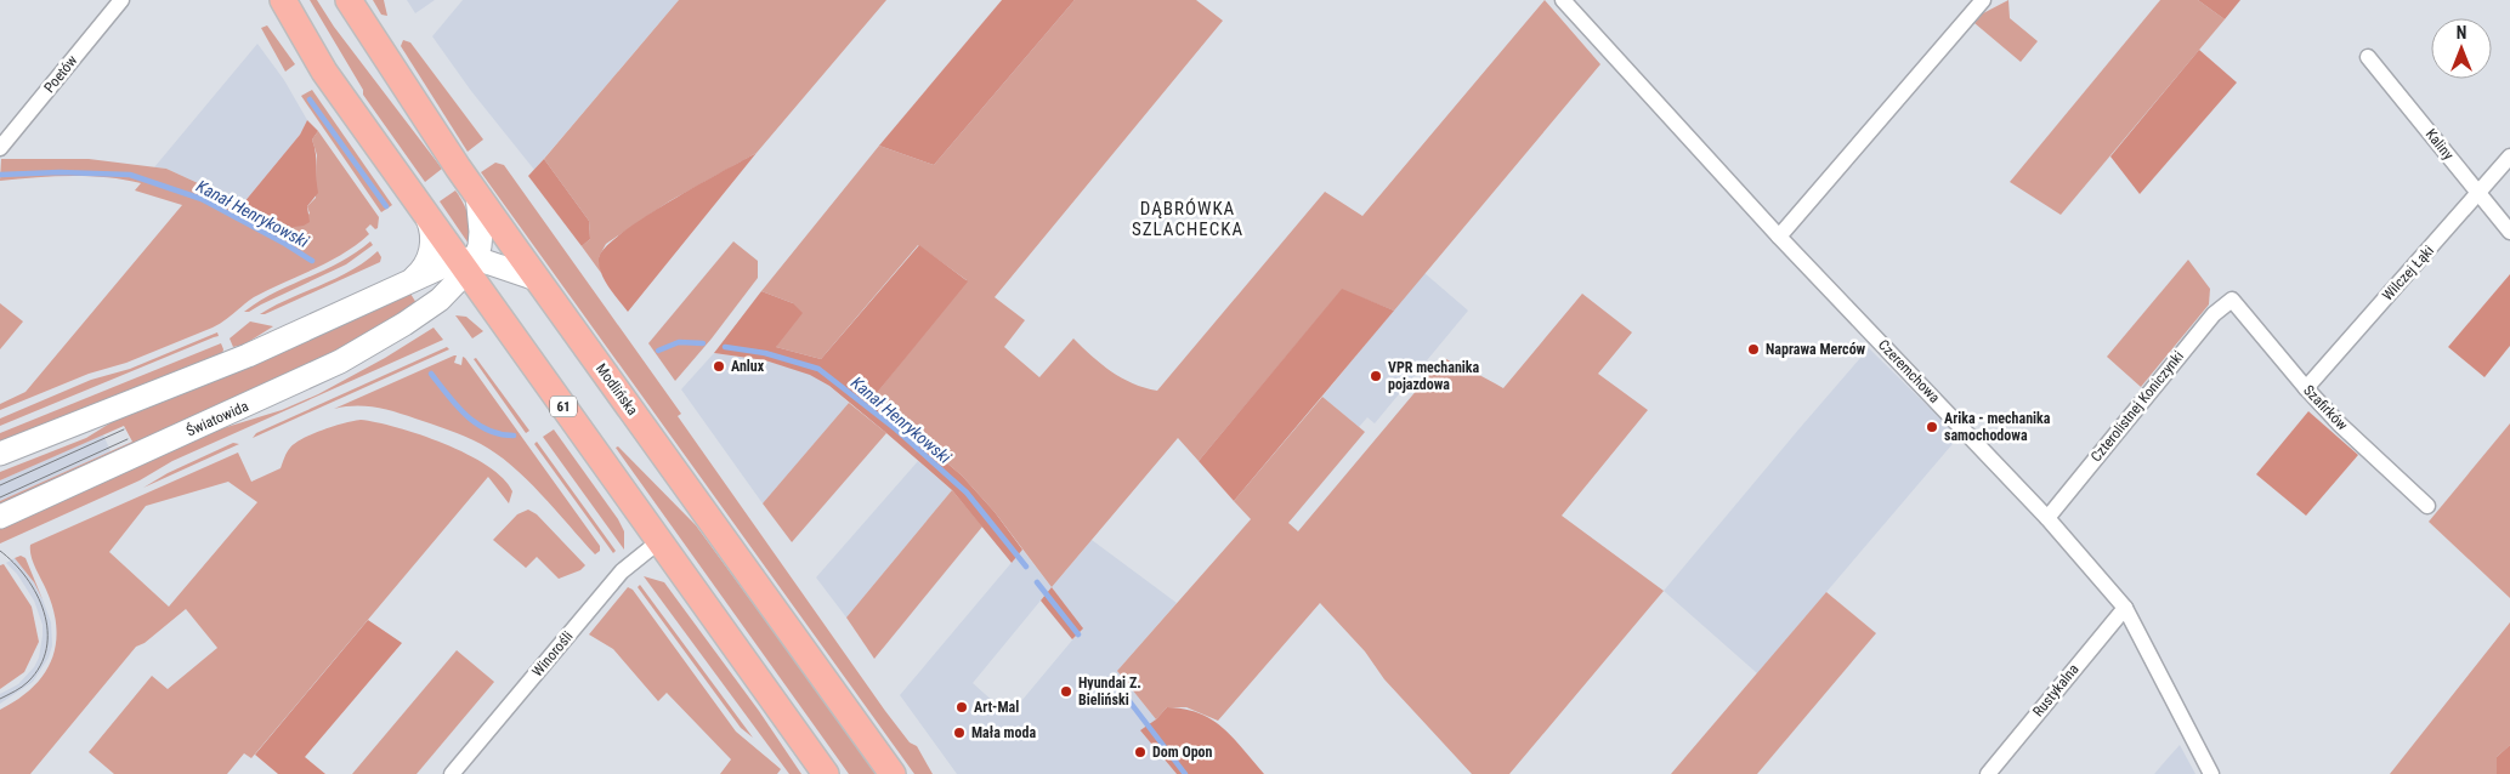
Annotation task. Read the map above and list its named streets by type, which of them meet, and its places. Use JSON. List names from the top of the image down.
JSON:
{
  "streets": {
    "main road": ["Modlińska", "61"],
    "street": [
      "Poetów",
      "Kaliny",
      "Wilczej Łąki",
      "Czeremchowa",
      "Czterolistnej Koniczynki",
      "Szafirków",
      "Światowida",
      "Winorośli",
      "Rustykalna"
    ]
  },
  "crossings": [
    ["Kaliny", "Wilczej Łąki"],
    ["Wilczej Łąki", "Szafirków"],
    ["Czeremchowa", "Czterolistnej Koniczynki"],
    ["Czeremchowa", "Rustykalna"],
    ["61", "Światowida"],
    ["61", "Winorośli"],
    ["Czterolistnej Koniczynki", "Szafirków"]
  ],
  "districts": ["DĄBRÓWKA SZLACHECKA"],
  "water": ["Kanał Henrykowski"],
  "places": [
    "Naprawa Merców",
    "Anlux",
    "VPR mechanika pojazdowa",
    "Arika - mechanika samochodowa",
    "Hyundai Z. Bieliński",
    "Art-Mal",
    "Mała moda",
    "Dom Opon"
  ],
  "north": "top"
}
